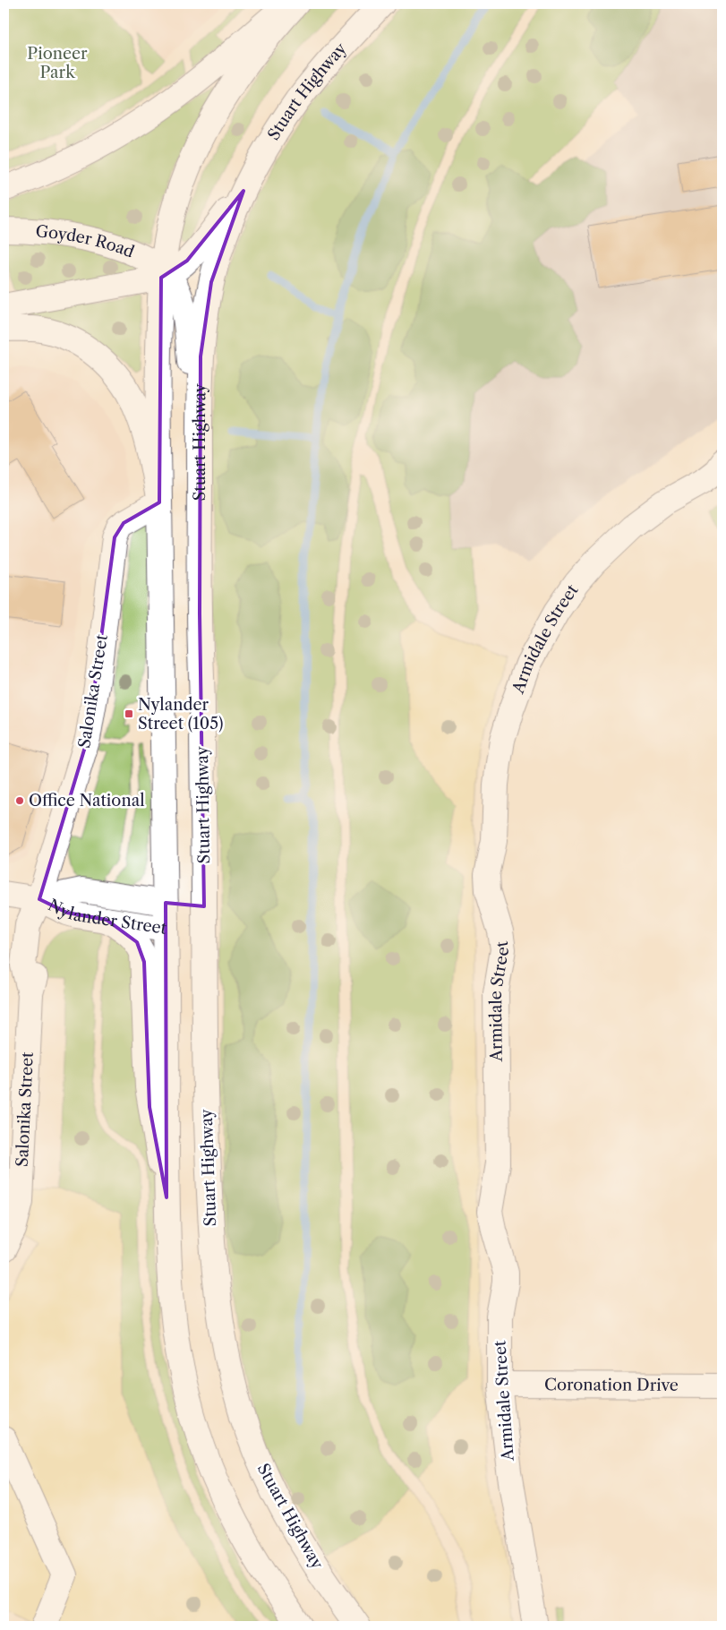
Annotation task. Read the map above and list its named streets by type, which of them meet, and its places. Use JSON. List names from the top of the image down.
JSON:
{
  "streets": {
    "main road": [
      "Stuart Highway",
      "Goyder Road",
      "Armidale Street",
      "Salonika Street",
      "Nylander Street",
      "Coronation Drive"
    ]
  },
  "crossings": [
    ["Stuart Highway", "Nylander Street"],
    ["Armidale Street", "Coronation Drive"],
    ["Salonika Street", "Nylander Street"]
  ],
  "parks": ["Pioneer Park"],
  "places": {
    "transit": ["Nylander Street (105)"],
    "other": ["Office National"]
  }
}
